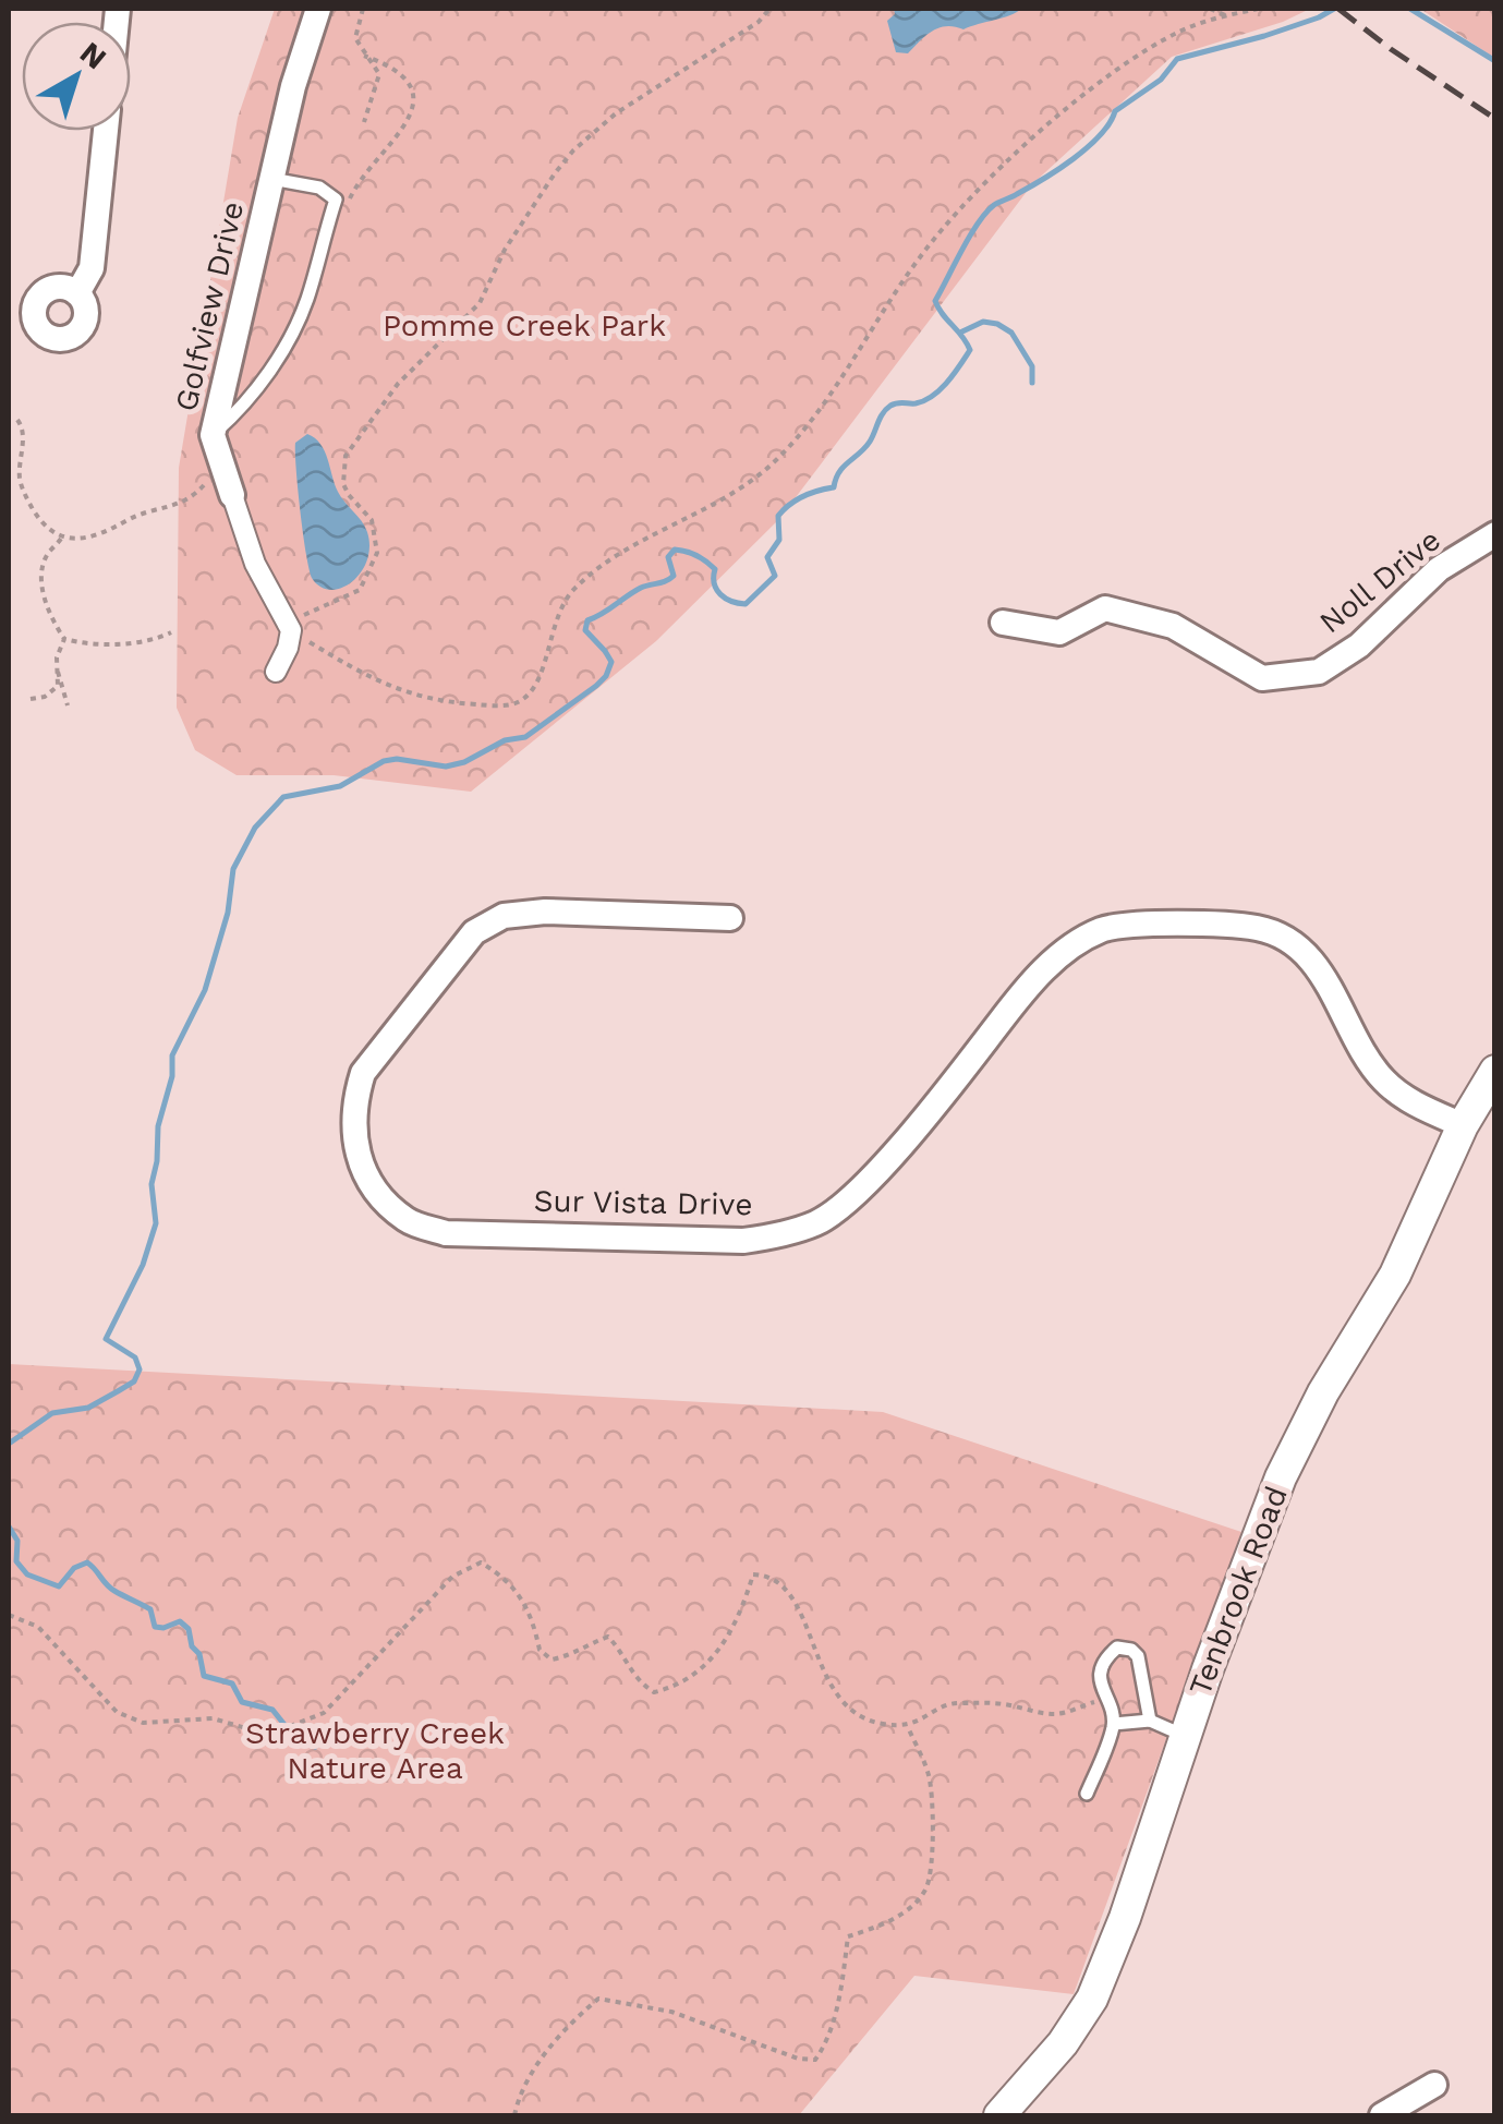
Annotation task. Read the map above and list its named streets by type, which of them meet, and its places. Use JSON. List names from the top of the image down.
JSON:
{
  "streets": {
    "street": [
      "Golfview Drive",
      "Noll Drive",
      "Sur Vista Drive",
      "Tenbrook Road"
    ]
  },
  "crossings": [
    ["Sur Vista Drive", "Tenbrook Road"]
  ],
  "parks": ["Pomme Creek Park", "Strawberry Creek Nature Area"],
  "north": "top right"
}
